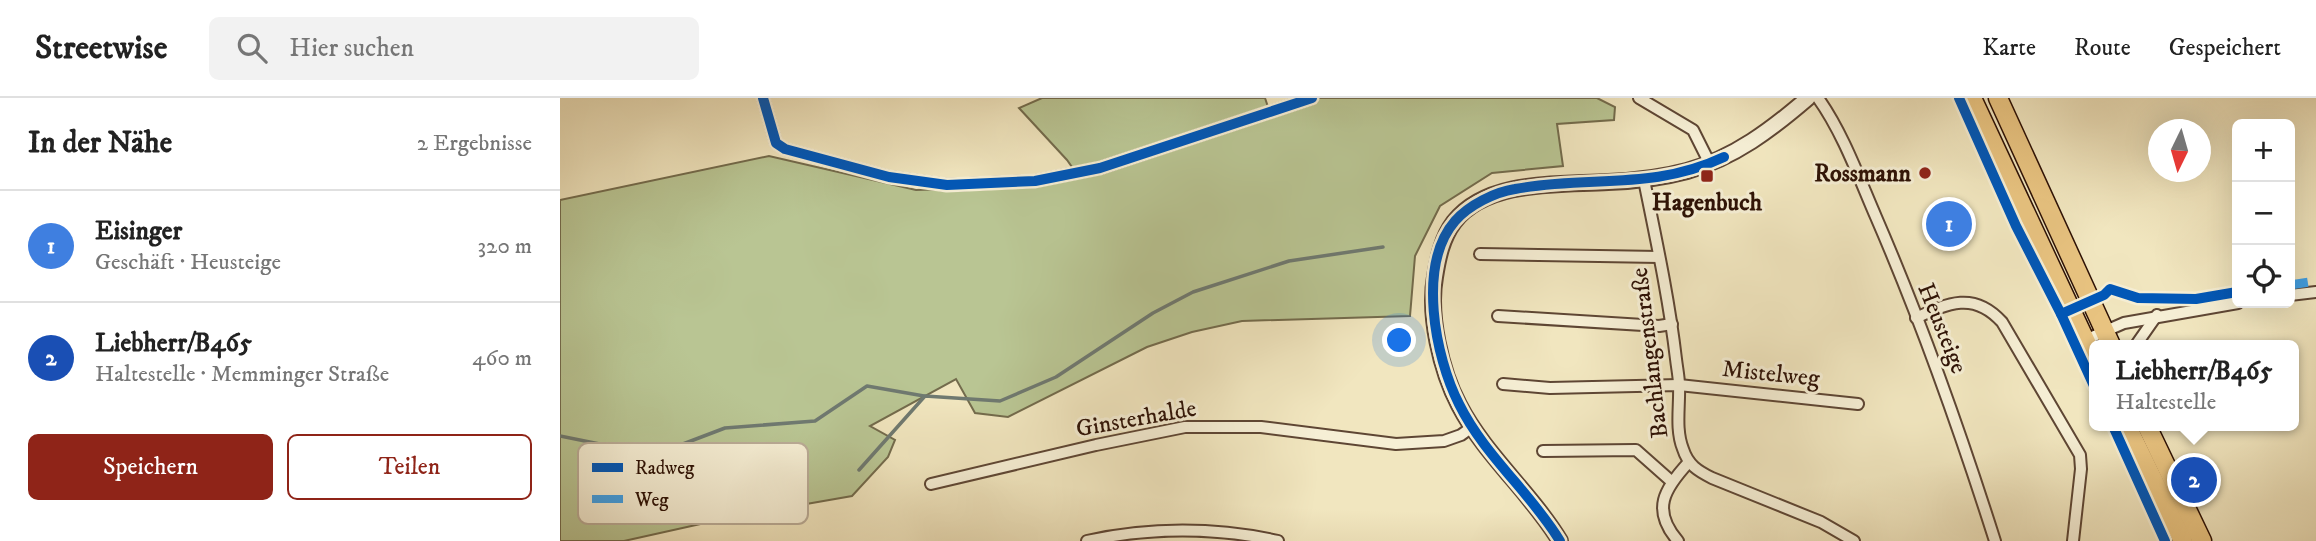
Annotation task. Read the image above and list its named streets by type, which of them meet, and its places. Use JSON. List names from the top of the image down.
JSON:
{
  "streets": {
    "street": [
      "Heusteige",
      "Bachlangenstraße",
      "Mistelweg",
      "Ginsterhalde"
    ]
  },
  "crossings": [
    ["Bachlangenstraße", "Mistelweg"]
  ],
  "places": {
    "other": ["Rossmann"],
    "transit": ["Hagenbuch"]
  },
  "legend": ["Radweg", "Weg"],
  "north": "bottom",
  "page": {
    "header": "Streetwise",
    "search": "Hier suchen",
    "nav": ["Karte", "Route", "Gespeichert"],
    "heading": ["In der Nähe", "2 Ergebnisse"],
    "map_buttons": ["+", "−"],
    "list": [
      {
        "mark": "1",
        "name": "Eisinger",
        "note": "Geschäft · Heusteige",
        "value": "320 m"
      },
      {
        "mark": "2",
        "name": "Liebherr/B465",
        "note": "Haltestelle · Memminger Straße",
        "value": "460 m"
      }
    ],
    "pins": ["1", "2"],
    "popup": ["Liebherr/B465", "Haltestelle"],
    "buttons": ["Speichern", "Teilen"]
  }
}
